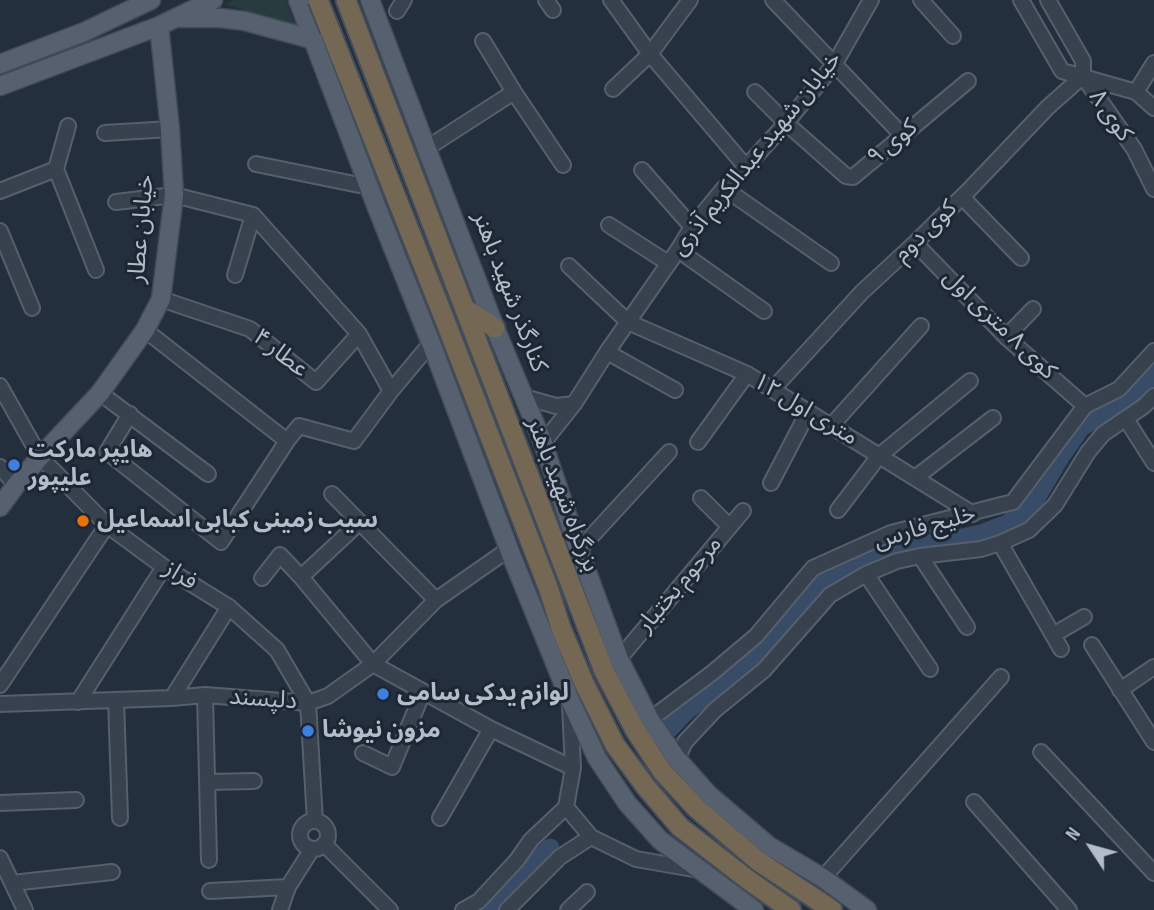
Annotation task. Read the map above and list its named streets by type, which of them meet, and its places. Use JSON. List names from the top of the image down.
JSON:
{
  "streets": {
    "highway": ["بزرگراه شهید باهنر"],
    "main road": ["خیابان عطار", "کنارگذر شهید باهنر"],
    "street": [
      "کوی ۸",
      "کوی ۹",
      "خیابان شهید عبدالکریم آذری",
      "کوی دوم",
      "کوی ۸ متری اول",
      "عطار ۴",
      "۱۲ متری اول",
      "خلیج فارس",
      "فراز",
      "مرحوم بختیار",
      "دلپسند"
    ]
  },
  "crossings": [
    ["کوی ۸", "کوی دوم"],
    ["کوی ۹", "خیابان شهید عبدالکریم آذری"],
    ["خیابان شهید عبدالکریم آذری", "کنارگذر شهید باهنر"],
    ["خیابان شهید عبدالکریم آذری", "۱۲ متری اول"],
    ["خیابان عطار", "عطار ۴"],
    ["خیابان عطار", "فراز"],
    ["کوی دوم", "کوی ۸ متری اول"],
    ["کوی دوم", "۱۲ متری اول"],
    ["کنارگذر شهید باهنر", "بزرگراه شهید باهنر"],
    ["کنارگذر شهید باهنر", "خلیج فارس"],
    ["کنارگذر شهید باهنر", "مرحوم بختیار"],
    ["کوی ۸ متری اول", "خلیج فارس"],
    ["۱۲ متری اول", "خلیج فارس"],
    ["بزرگراه شهید باهنر", "خلیج فارس"],
    ["فراز", "دلپسند"]
  ],
  "places": [
    "هایپر مارکت علیپور",
    "سیب زمینی کبابی اسماعیل",
    "لوازم یدکی سامی",
    "مزون نیوشا"
  ],
  "north": "top left"
}
